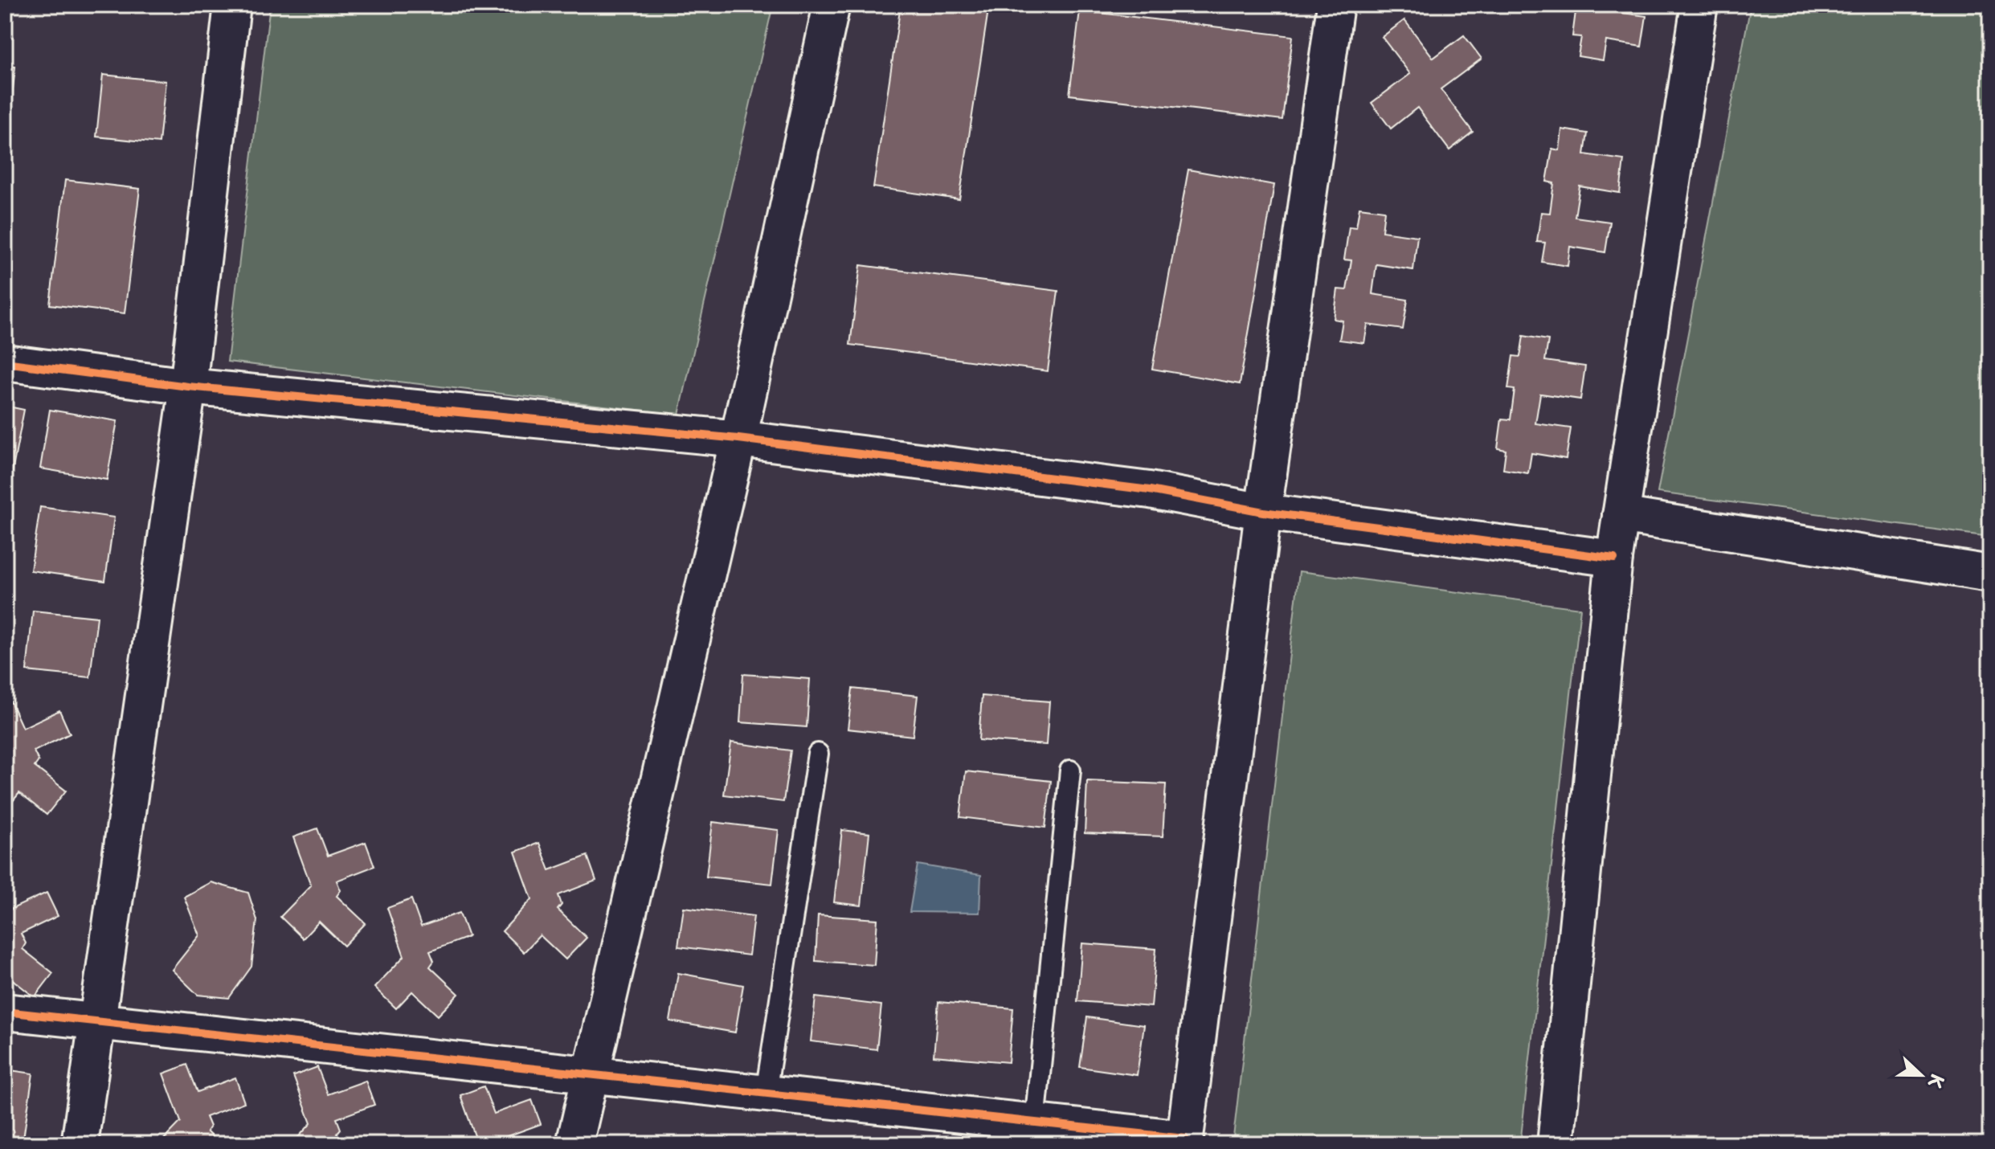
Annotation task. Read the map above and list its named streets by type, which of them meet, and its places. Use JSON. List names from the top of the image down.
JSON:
{
  "north": "right"
}
